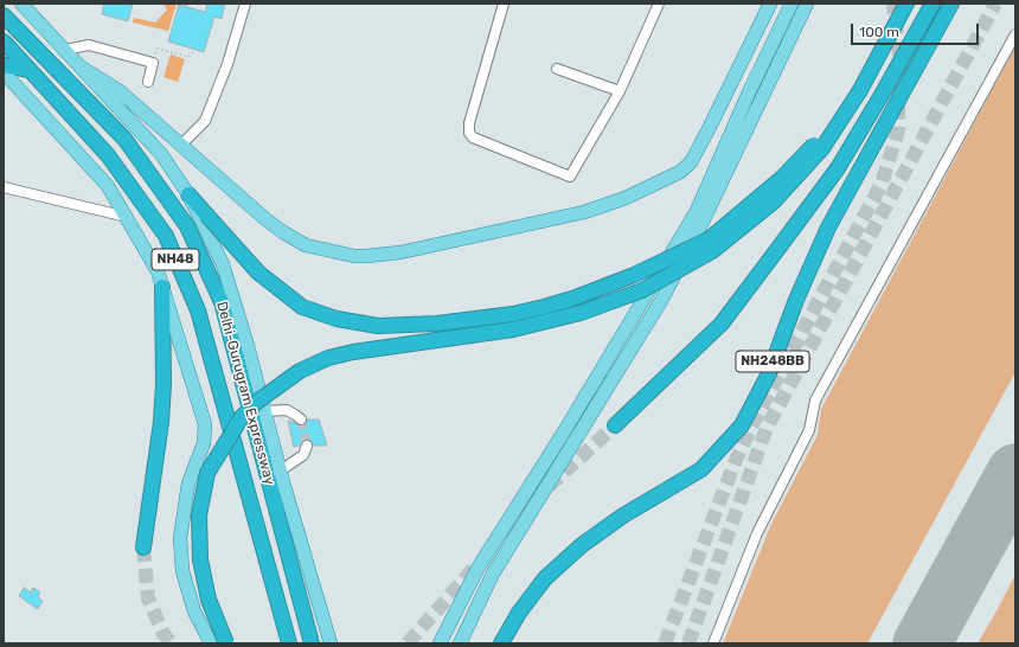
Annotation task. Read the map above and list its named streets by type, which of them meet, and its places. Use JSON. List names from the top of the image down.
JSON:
{
  "streets": {
    "highway": ["NH48", "NH248BB", "Delhi-Gurugram Expressway"]
  },
  "scale_bar": "100 m"
}
